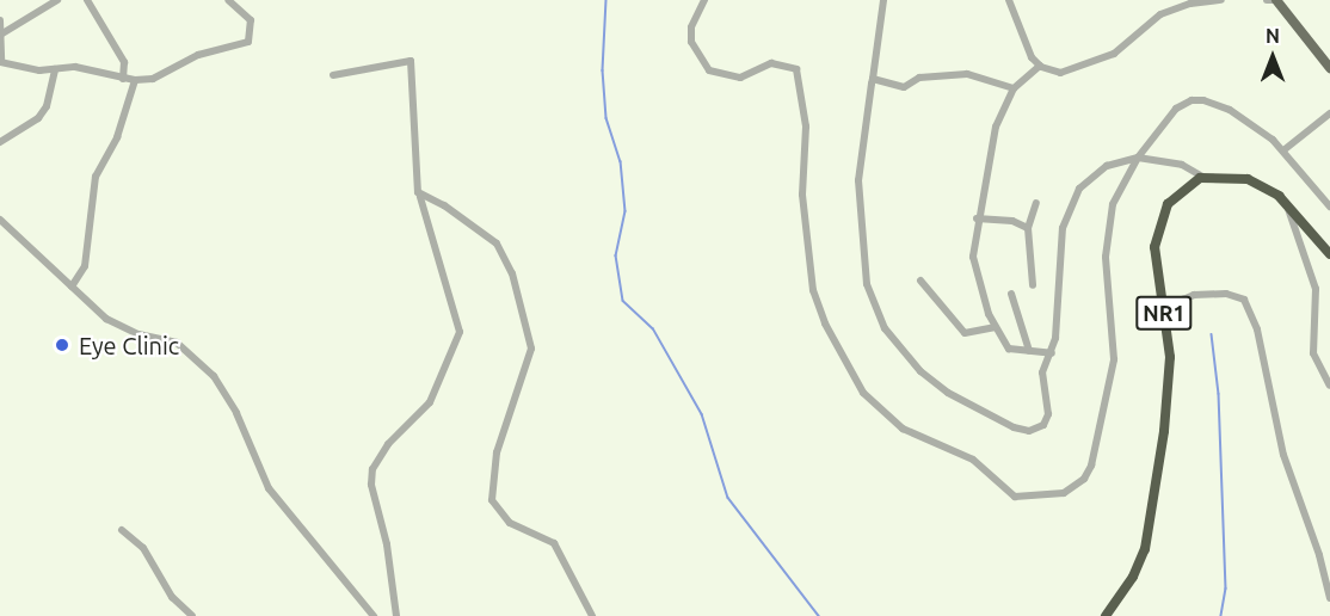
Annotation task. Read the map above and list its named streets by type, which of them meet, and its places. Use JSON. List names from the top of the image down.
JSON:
{
  "streets": {
    "highway": ["NR1"]
  },
  "places": ["Eye Clinic"],
  "north": "top"
}
